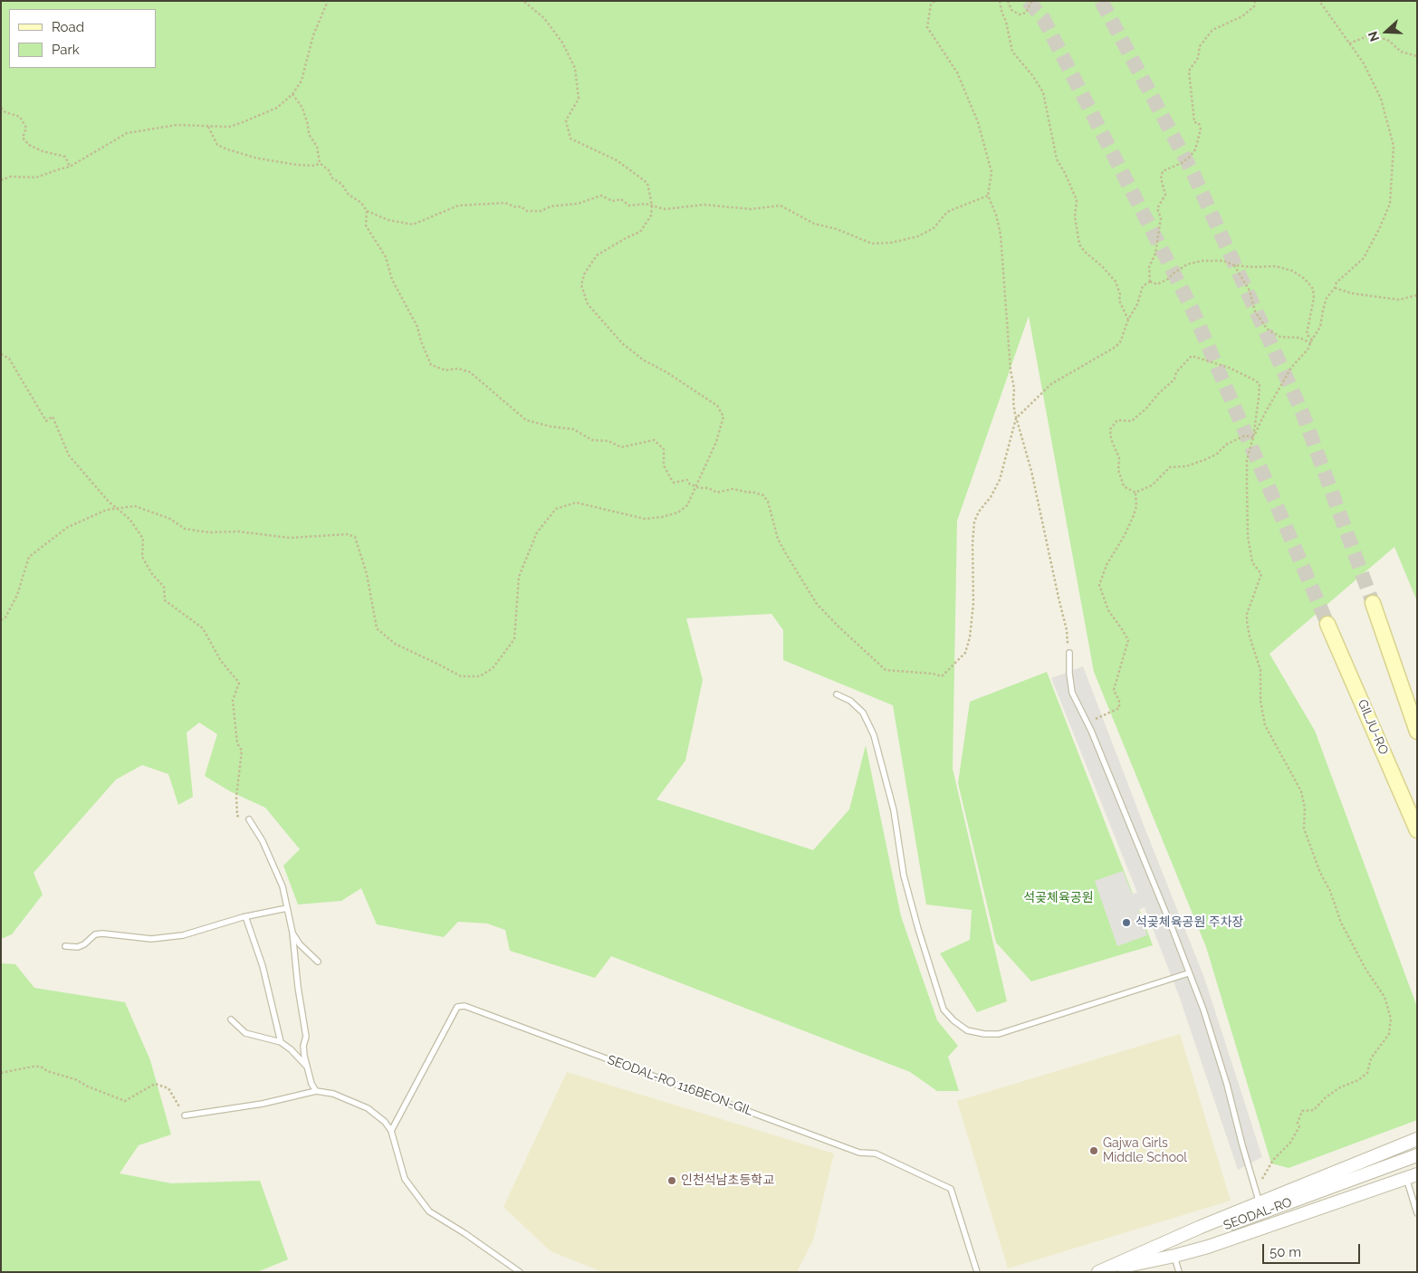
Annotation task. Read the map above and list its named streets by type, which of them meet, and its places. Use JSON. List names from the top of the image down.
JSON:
{
  "streets": {
    "main road": ["GILJU-RO"],
    "street": ["SEODAL-RO"],
    "lane": ["SEODAL-RO 116BEON-GIL"]
  },
  "parks": ["석곶체육공원"],
  "places": ["석곶체육공원 주차장", "Gajwa Girls Middle School", "인천석남초등학교"],
  "legend": ["Road", "Park"],
  "scale_bar": "50 m",
  "north": "left"
}
